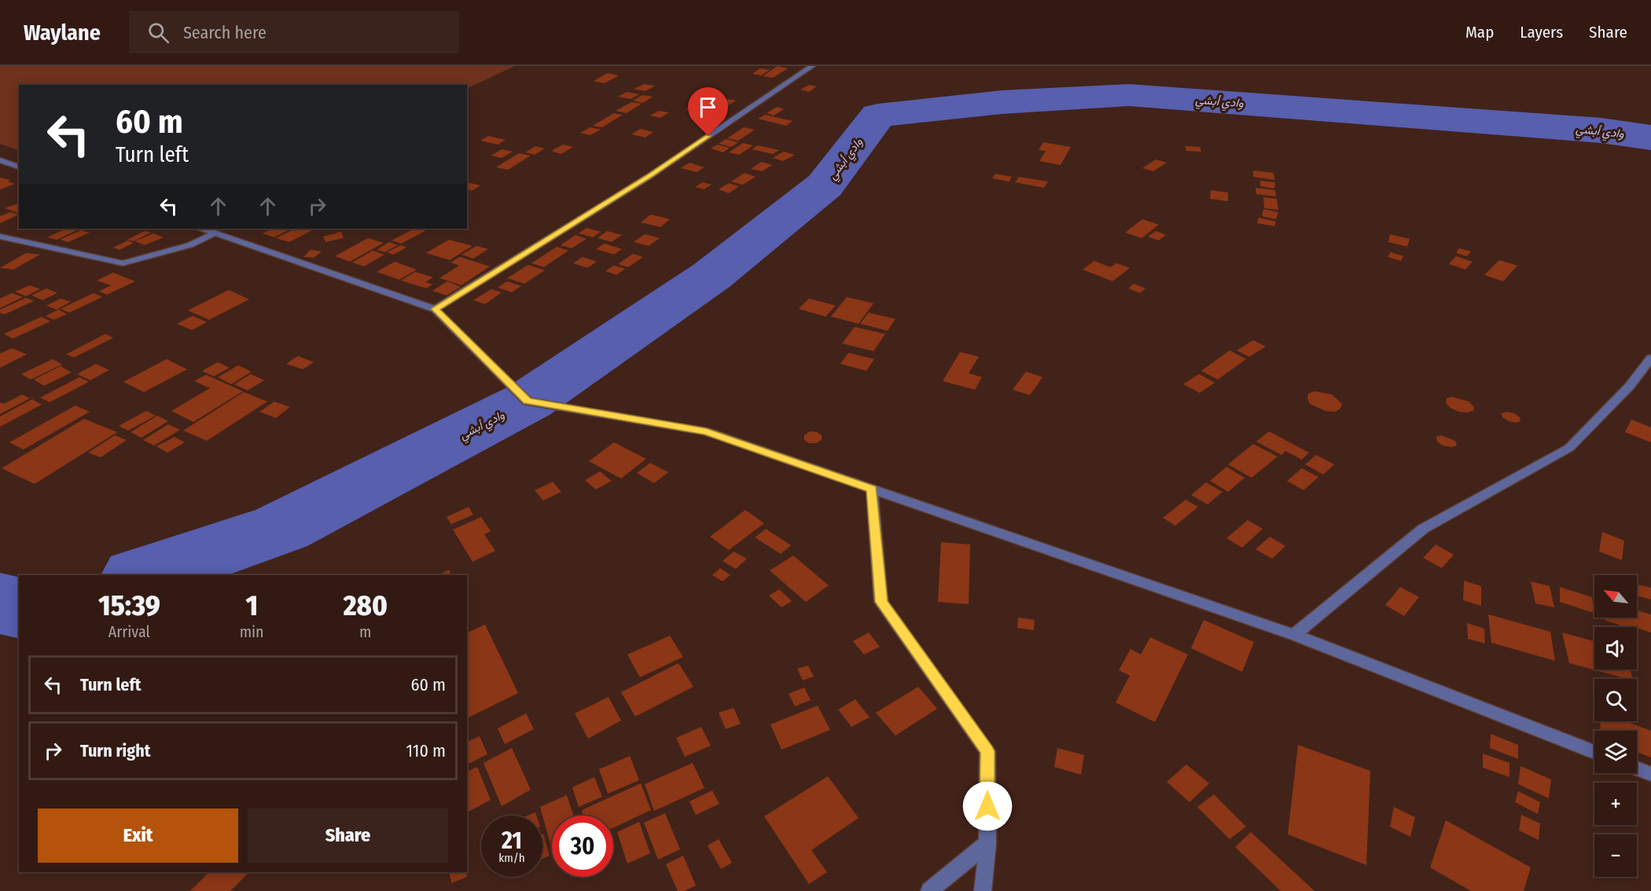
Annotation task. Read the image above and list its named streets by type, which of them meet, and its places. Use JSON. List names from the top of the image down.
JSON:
{
  "water": ["وادي أبشي"],
  "north": "top left",
  "page": {
    "header": "Waylane",
    "search": "Search here",
    "nav": ["Map", "Layers", "Share"],
    "turn": ["60 m", "Turn left"],
    "map_buttons": ["+", "−"],
    "eta": [
      "15:39",
      "Arrival",
      "1",
      "min",
      "280",
      "m"
    ],
    "list": [
      {
        "name": "Turn left",
        "value": "60 m"
      },
      {
        "name": "Turn right",
        "value": "110 m"
      }
    ],
    "buttons": ["Exit", "Share"],
    "speed": "21 km/h",
    "limit": "30"
  }
}
